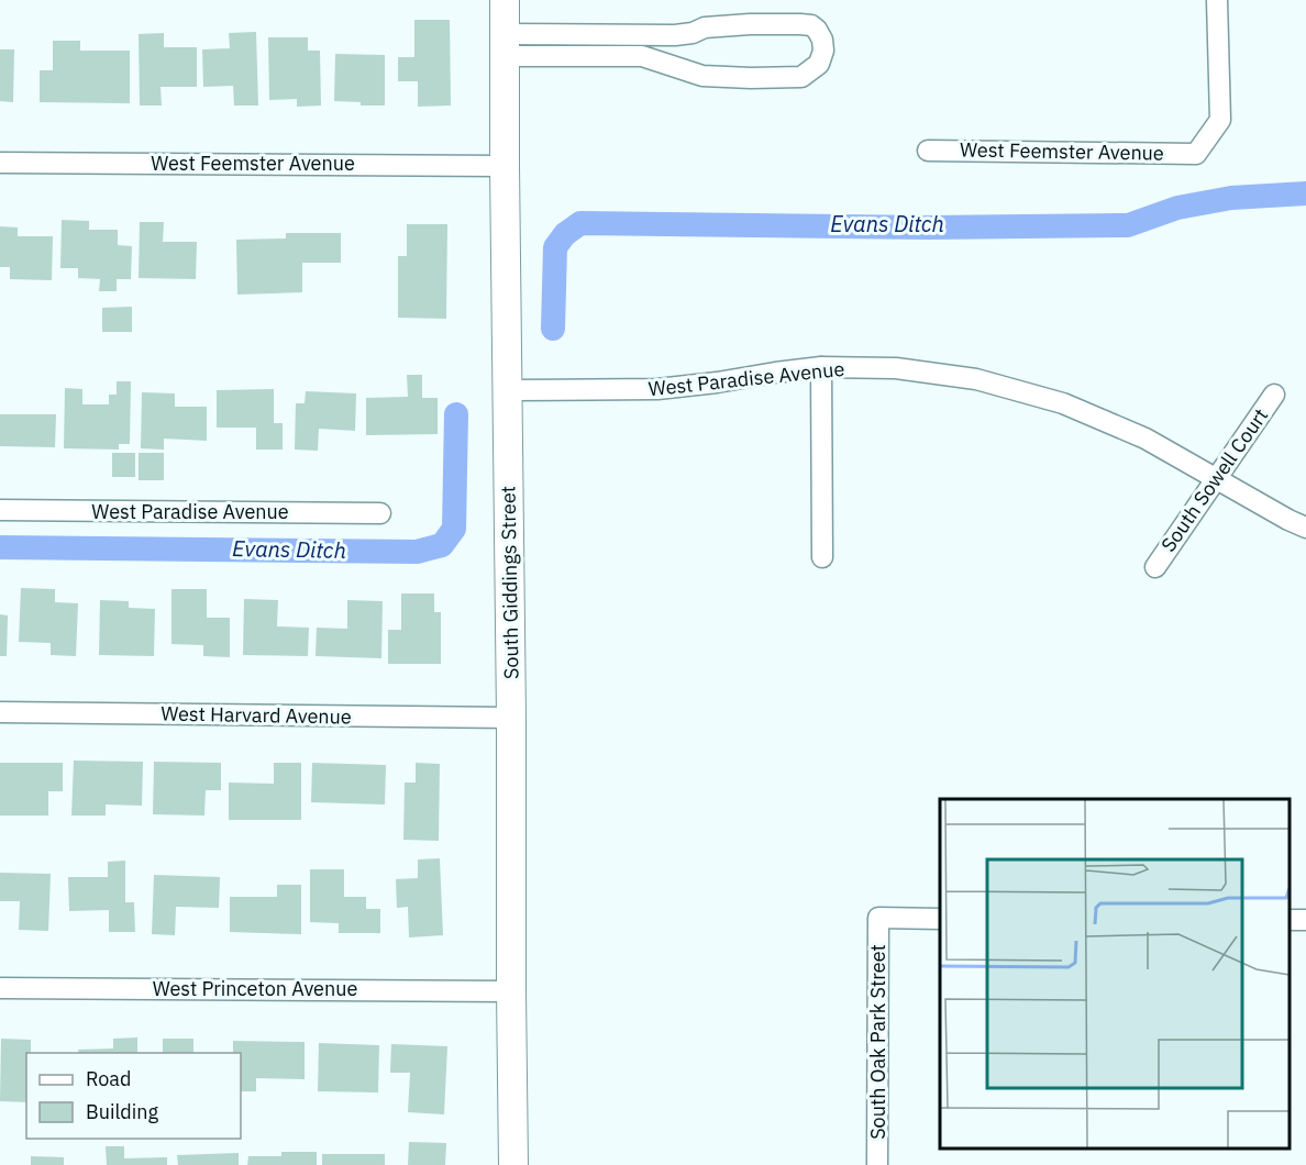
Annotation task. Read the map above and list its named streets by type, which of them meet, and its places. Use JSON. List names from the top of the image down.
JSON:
{
  "streets": {
    "street": [
      "West Feemster Avenue",
      "West Paradise Avenue",
      "South Sowell Court",
      "South Giddings Street",
      "West Harvard Avenue",
      "West Princeton Avenue",
      "South Oak Park Street"
    ]
  },
  "crossings": [
    ["West Feemster Avenue", "South Giddings Street"],
    ["West Paradise Avenue", "South Sowell Court"],
    ["West Paradise Avenue", "South Giddings Street"],
    ["South Giddings Street", "West Harvard Avenue"],
    ["South Giddings Street", "West Princeton Avenue"]
  ],
  "water": ["Evans Ditch"],
  "legend": ["Road", "Building"]
}
